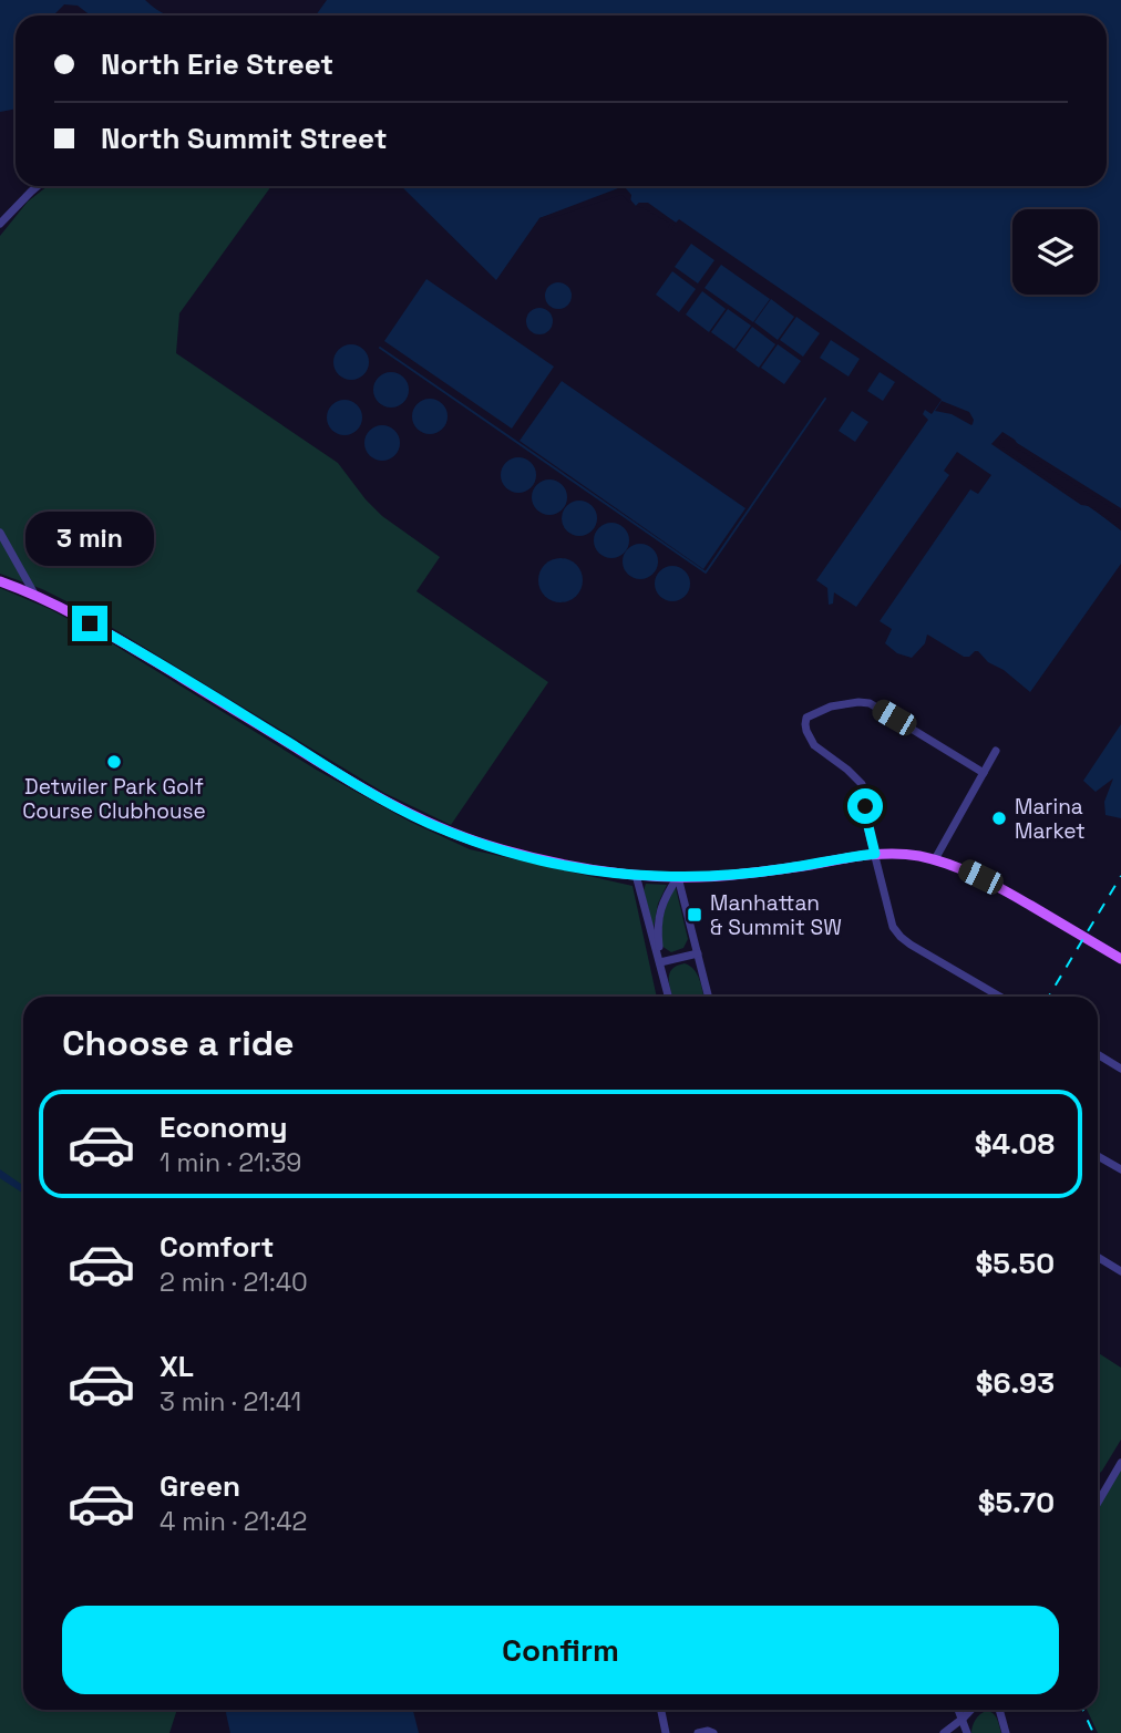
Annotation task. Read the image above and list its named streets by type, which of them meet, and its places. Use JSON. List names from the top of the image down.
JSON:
{
  "places": {
    "other": ["Detwiler Park Golf Course Clubhouse", "Marina Market"],
    "transit": ["Manhattan & Summit SW"]
  },
  "page": {
    "banner": ["North Erie Street", "North Summit Street"],
    "bubble": "3 min",
    "heading": "Choose a ride",
    "list": [
      {
        "name": "Economy",
        "note": "1 min · 21:39",
        "value": "$4.08"
      },
      {
        "name": "Comfort",
        "note": "2 min · 21:40",
        "value": "$5.50"
      },
      {
        "name": "XL",
        "note": "3 min · 21:41",
        "value": "$6.93"
      },
      {
        "name": "Green",
        "note": "4 min · 21:42",
        "value": "$5.70"
      }
    ],
    "buttons": "Confirm"
  }
}
